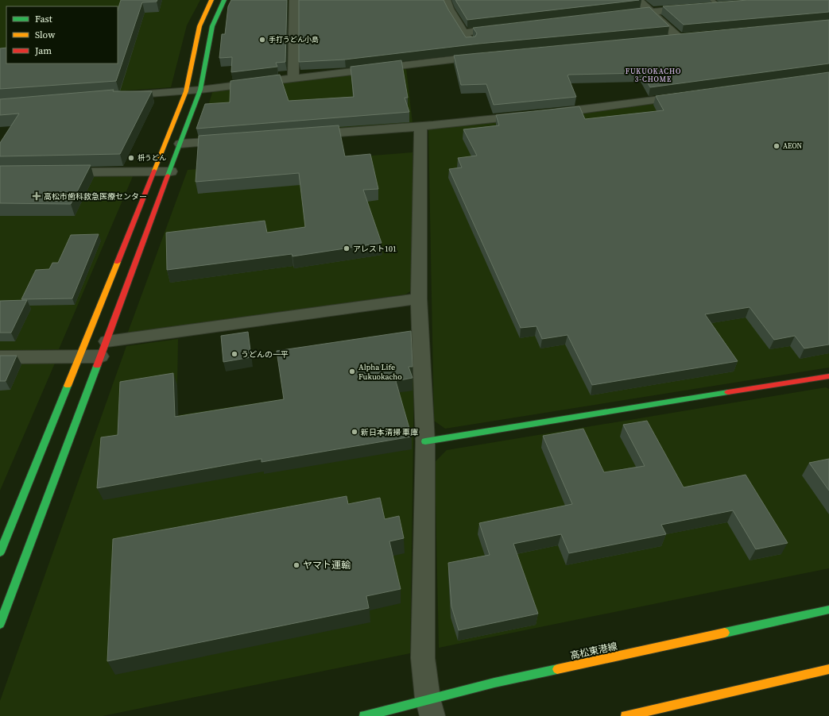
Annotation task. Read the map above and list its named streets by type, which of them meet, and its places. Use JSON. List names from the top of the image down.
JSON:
{
  "streets": {
    "street": ["高松東港線"]
  },
  "districts": ["FUKUOKACHO 3-CHOME"],
  "places": {
    "other": [
      "手打うどん小島",
      "AEON",
      "枡うどん",
      "アレスト101",
      "うどんの一平",
      "Alpha Life Fukuokacho",
      "新日本清掃 車庫",
      "ヤマト運輸"
    ],
    "health": ["高松市歯科救急医療センター"]
  },
  "legend": ["Fast", "Slow", "Jam"]
}
